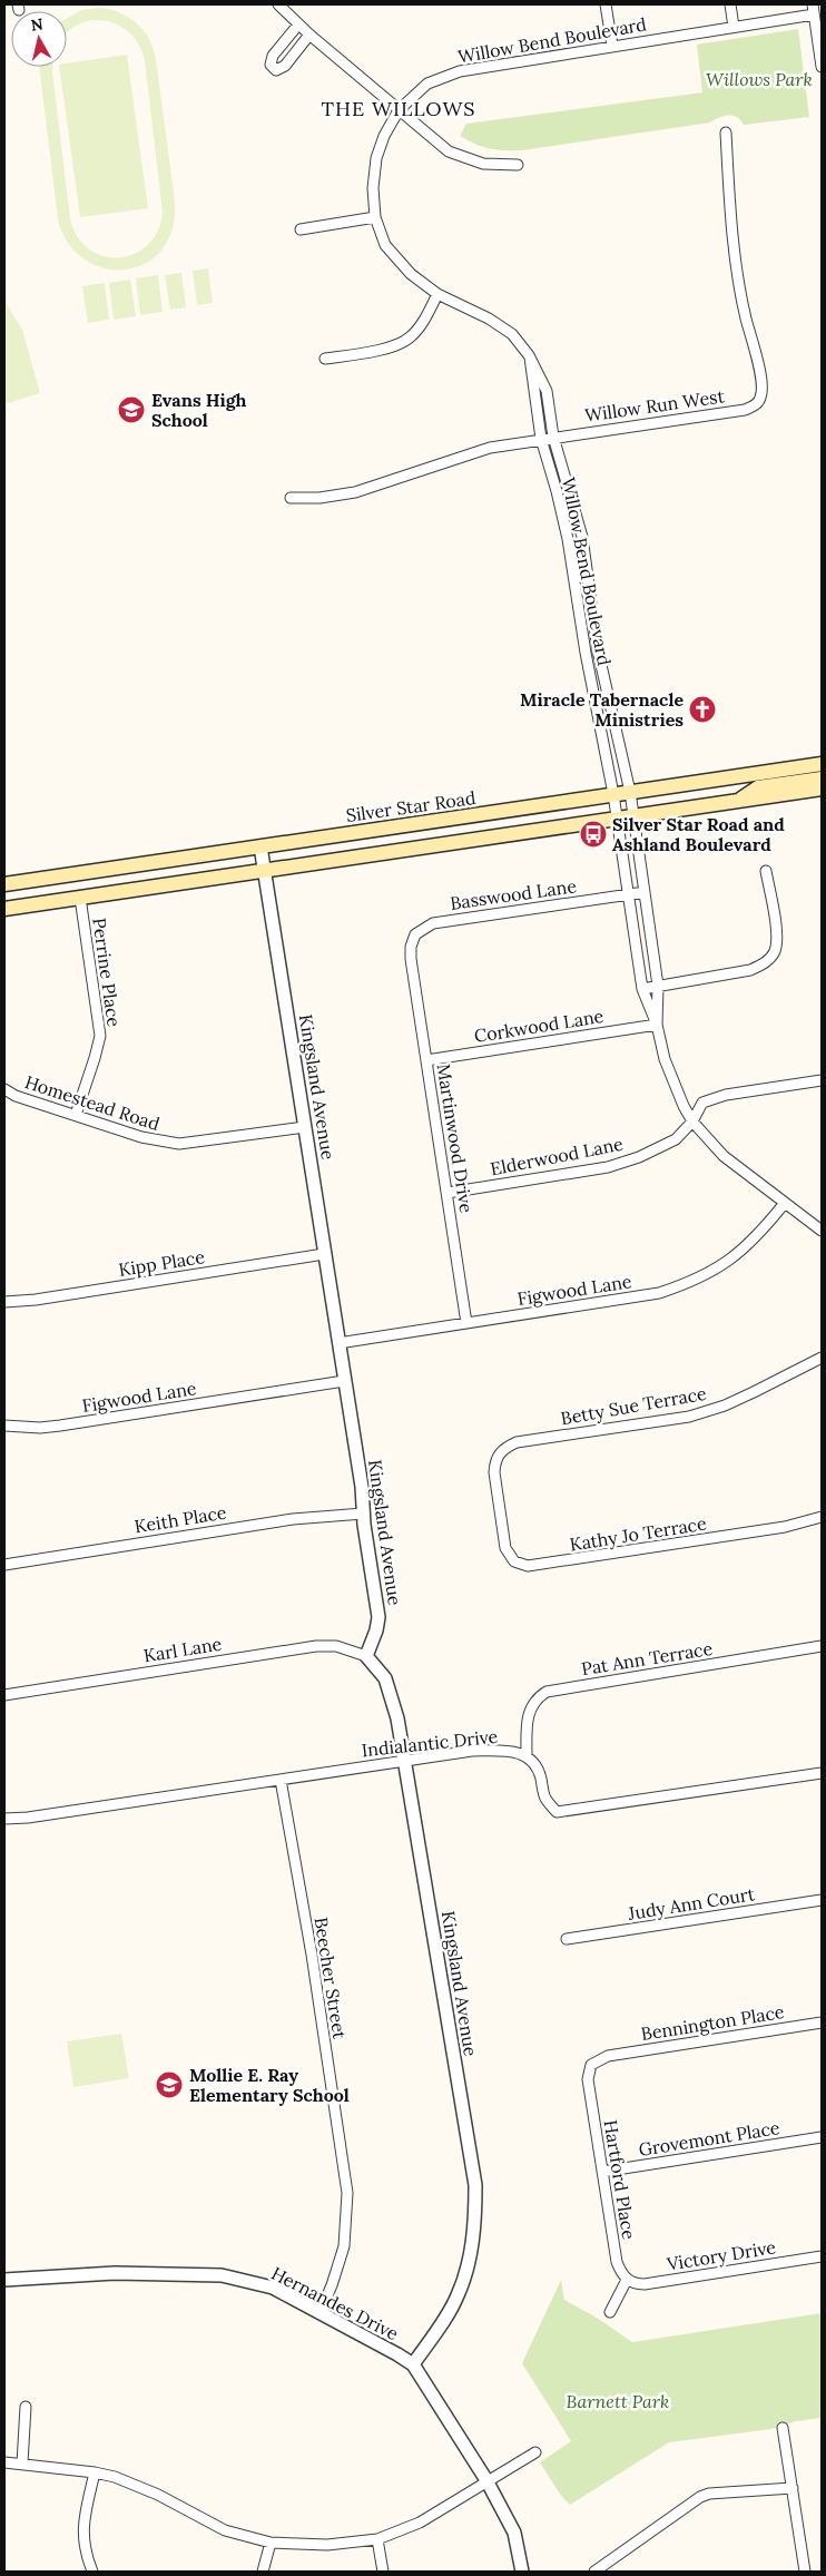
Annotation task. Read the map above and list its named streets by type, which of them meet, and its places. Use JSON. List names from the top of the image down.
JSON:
{
  "streets": {
    "main road": ["Silver Star Road"],
    "street": [
      "Willow Bend Boulevard",
      "Willow Run West",
      "Basswood Lane",
      "Perrine Place",
      "Corkwood Lane",
      "Kingsland Avenue",
      "Homestead Road",
      "Martinwood Drive",
      "Elderwood Lane",
      "Kipp Place",
      "Figwood Lane",
      "Betty Sue Terrace",
      "Keith Place",
      "Kathy Jo Terrace",
      "Karl Lane",
      "Pat Ann Terrace",
      "Indialantic Drive",
      "Judy Ann Court",
      "Beecher Street",
      "Bennington Place",
      "Grovemont Place",
      "Hartford Place",
      "Victory Drive",
      "Hernandes Drive"
    ]
  },
  "crossings": [
    ["Willow Bend Boulevard", "Willow Run West"],
    ["Willow Bend Boulevard", "Silver Star Road"],
    ["Willow Bend Boulevard", "Basswood Lane"],
    ["Willow Bend Boulevard", "Corkwood Lane"],
    ["Silver Star Road", "Kingsland Avenue"],
    ["Basswood Lane", "Martinwood Drive"],
    ["Perrine Place", "Homestead Road"],
    ["Corkwood Lane", "Martinwood Drive"],
    ["Kingsland Avenue", "Homestead Road"],
    ["Kingsland Avenue", "Kipp Place"],
    ["Kingsland Avenue", "Figwood Lane"],
    ["Kingsland Avenue", "Keith Place"],
    ["Kingsland Avenue", "Karl Lane"],
    ["Kingsland Avenue", "Indialantic Drive"],
    ["Kingsland Avenue", "Hernandes Drive"],
    ["Martinwood Drive", "Elderwood Lane"],
    ["Martinwood Drive", "Figwood Lane"],
    ["Betty Sue Terrace", "Kathy Jo Terrace"],
    ["Pat Ann Terrace", "Indialantic Drive"],
    ["Indialantic Drive", "Beecher Street"],
    ["Beecher Street", "Hernandes Drive"],
    ["Bennington Place", "Hartford Place"],
    ["Grovemont Place", "Hartford Place"],
    ["Hartford Place", "Victory Drive"]
  ],
  "districts": ["THE WILLOWS"],
  "parks": ["Willows Park", "Barnett Park"],
  "places": {
    "school or university": ["Evans High School", "Mollie E. Ray Elementary School"],
    "church": ["Miracle Tabernacle Ministries"],
    "bus stop": ["Silver Star Road and Ashland Boulevard"]
  },
  "north": "top"
}
